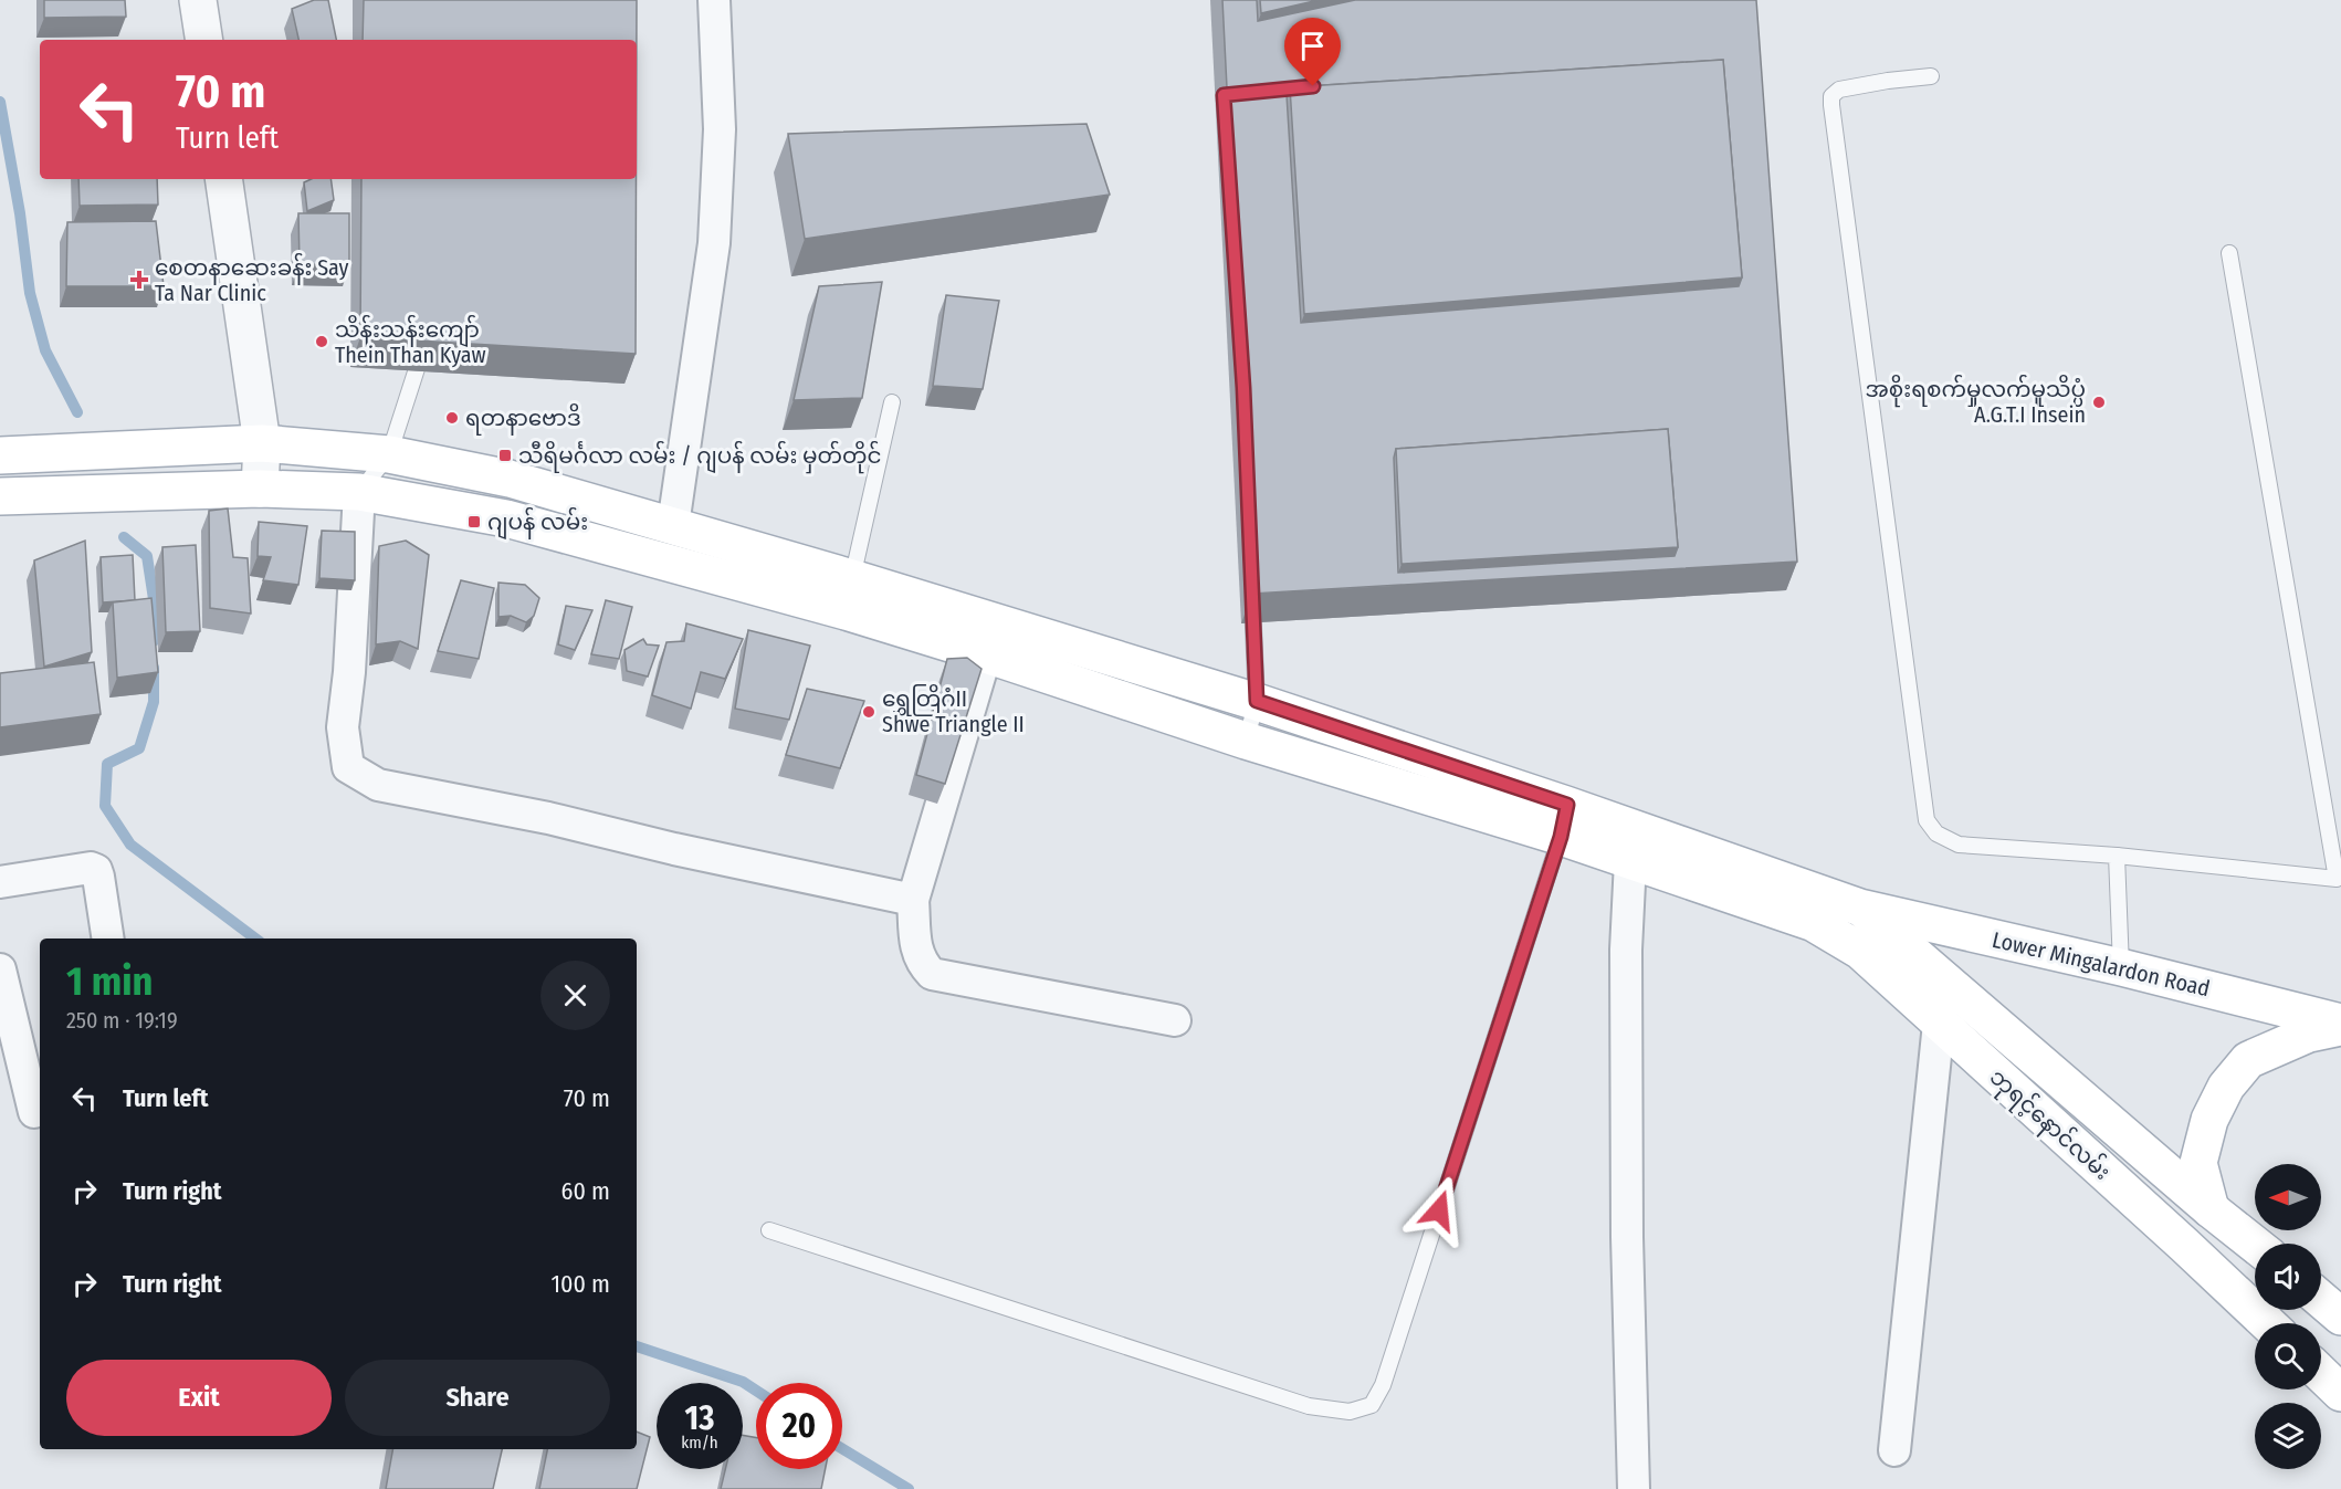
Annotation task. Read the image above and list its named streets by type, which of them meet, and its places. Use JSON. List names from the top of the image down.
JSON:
{
  "streets": {
    "main road": ["Lower Mingalardon Road", "ဘုရင့်နောင်လမ်း"]
  },
  "crossings": [
    ["Lower Mingalardon Road", "ဘုရင့်နောင်လမ်း"]
  ],
  "places": {
    "health": ["စေတနာဆေးခန်း Say Ta Nar Clinic"],
    "other": [
      "သိန်းသန်းကျော် Thein Than Kyaw",
      "အစိုးရစက်မှုလက်မှုသိပ္ပံ A.G.T.I Insein",
      "ရတနာဗောဒိ",
      "ရွှေတြိဂံII Shwe Triangle II"
    ],
    "transit": ["သီရိမင်္ဂလာ လမ်း / ဂျပန် လမ်း မှတ်တိုင်", "ဂျပန် လမ်း"]
  },
  "north": "left",
  "page": {
    "turn": ["70 m", "Turn left"],
    "heading": ["1 min", "250 m · 19:19"],
    "list": [
      {
        "name": "Turn left",
        "value": "70 m"
      },
      {
        "name": "Turn right",
        "value": "60 m"
      },
      {
        "name": "Turn right",
        "value": "100 m"
      }
    ],
    "buttons": ["Exit", "Share"],
    "speed": "13 km/h",
    "limit": "20"
  }
}
